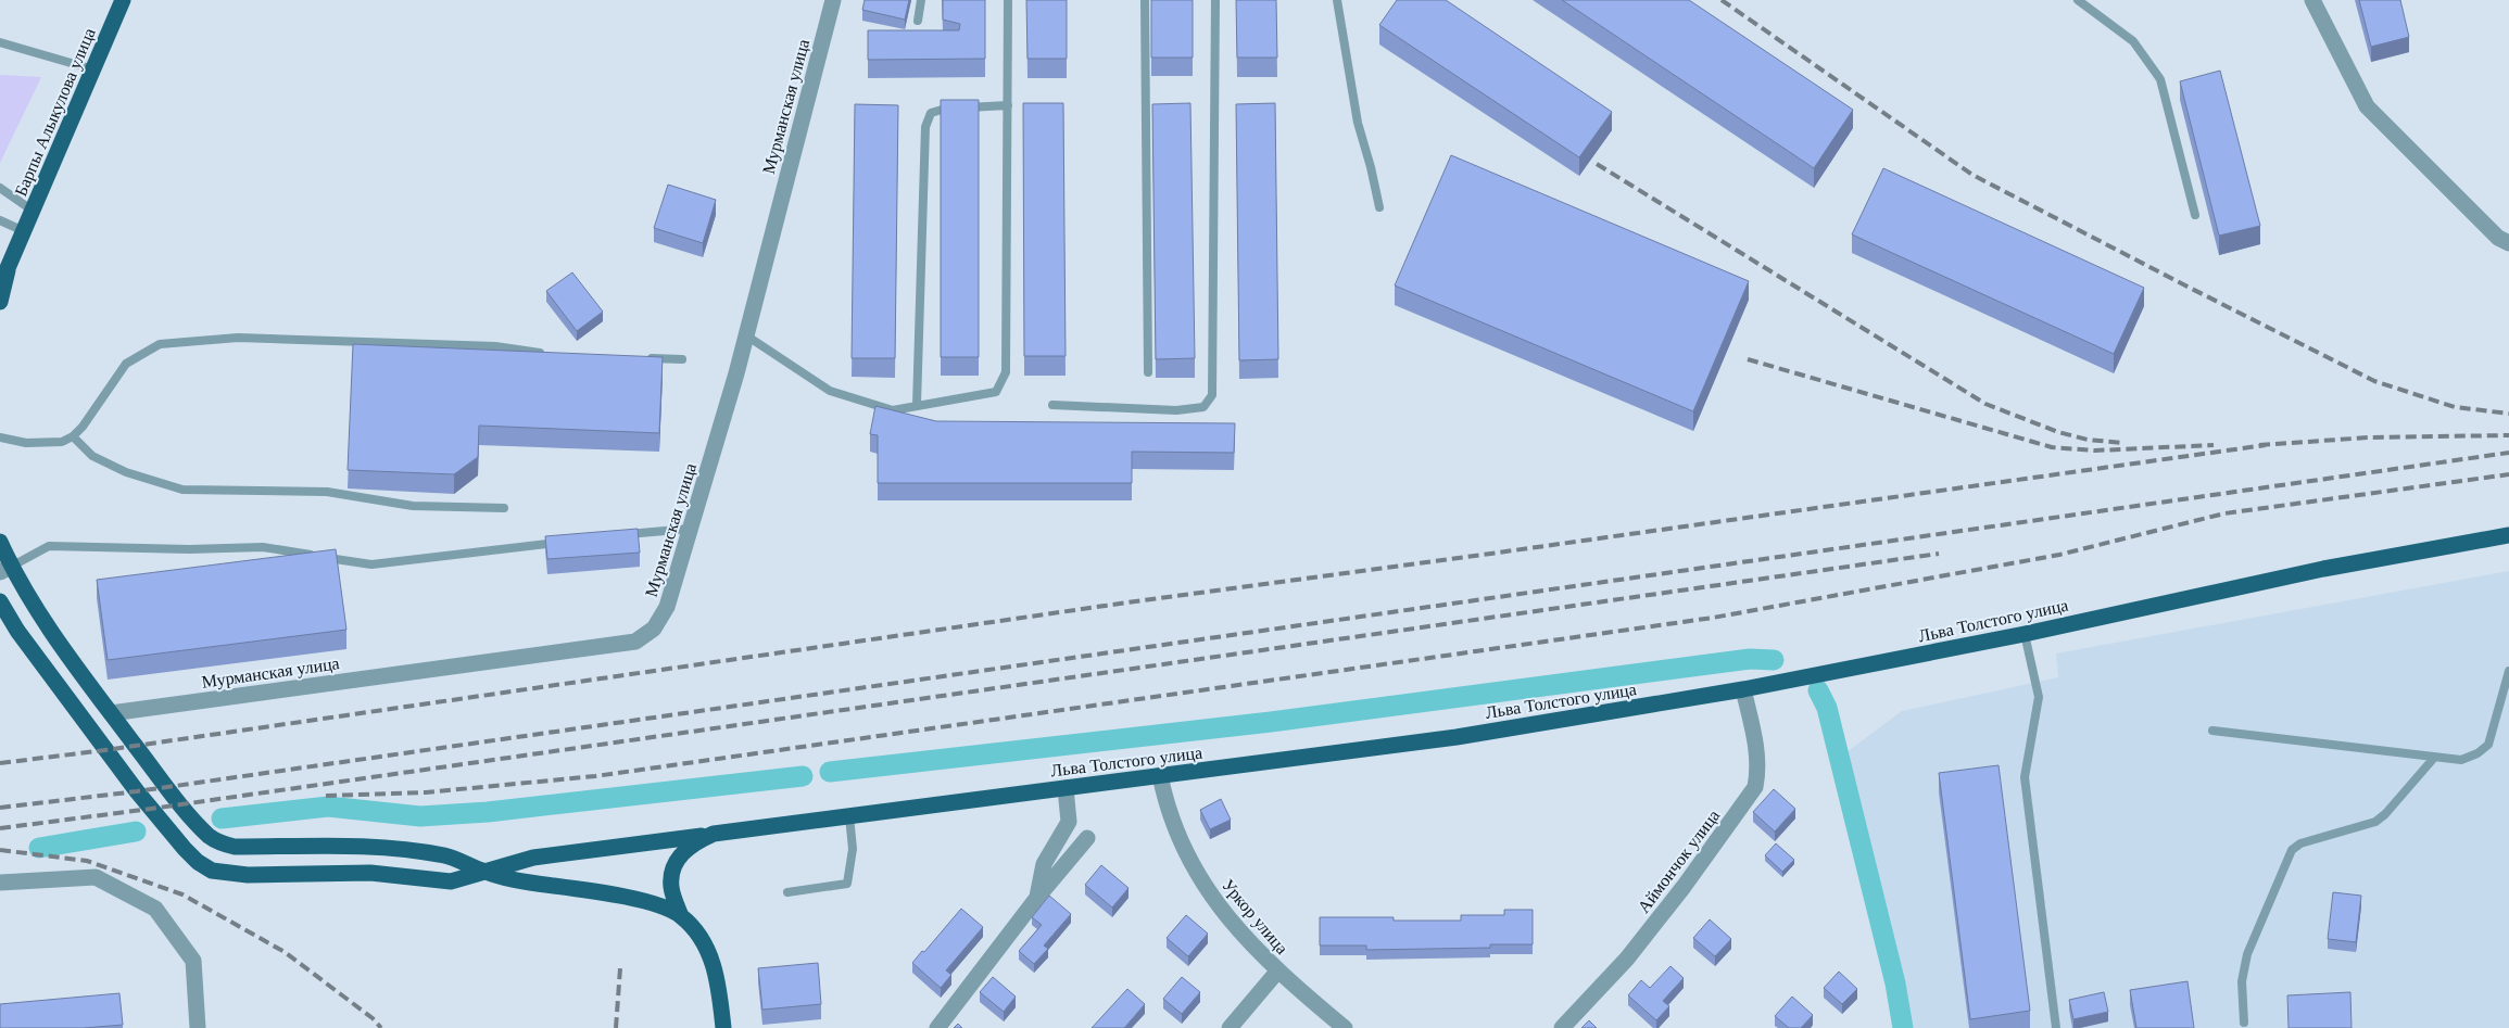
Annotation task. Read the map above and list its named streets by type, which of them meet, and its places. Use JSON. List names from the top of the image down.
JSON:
{
  "streets": {
    "main road": ["Барпы Алыкулова улица", "Льва Толстого улица"],
    "street": ["Мурманская улица", "Аймончок улица", "Уркор улица"]
  },
  "crossings": [
    ["Льва Толстого улица", "Аймончок улица"],
    ["Льва Толстого улица", "Уркор улица"]
  ]
}
